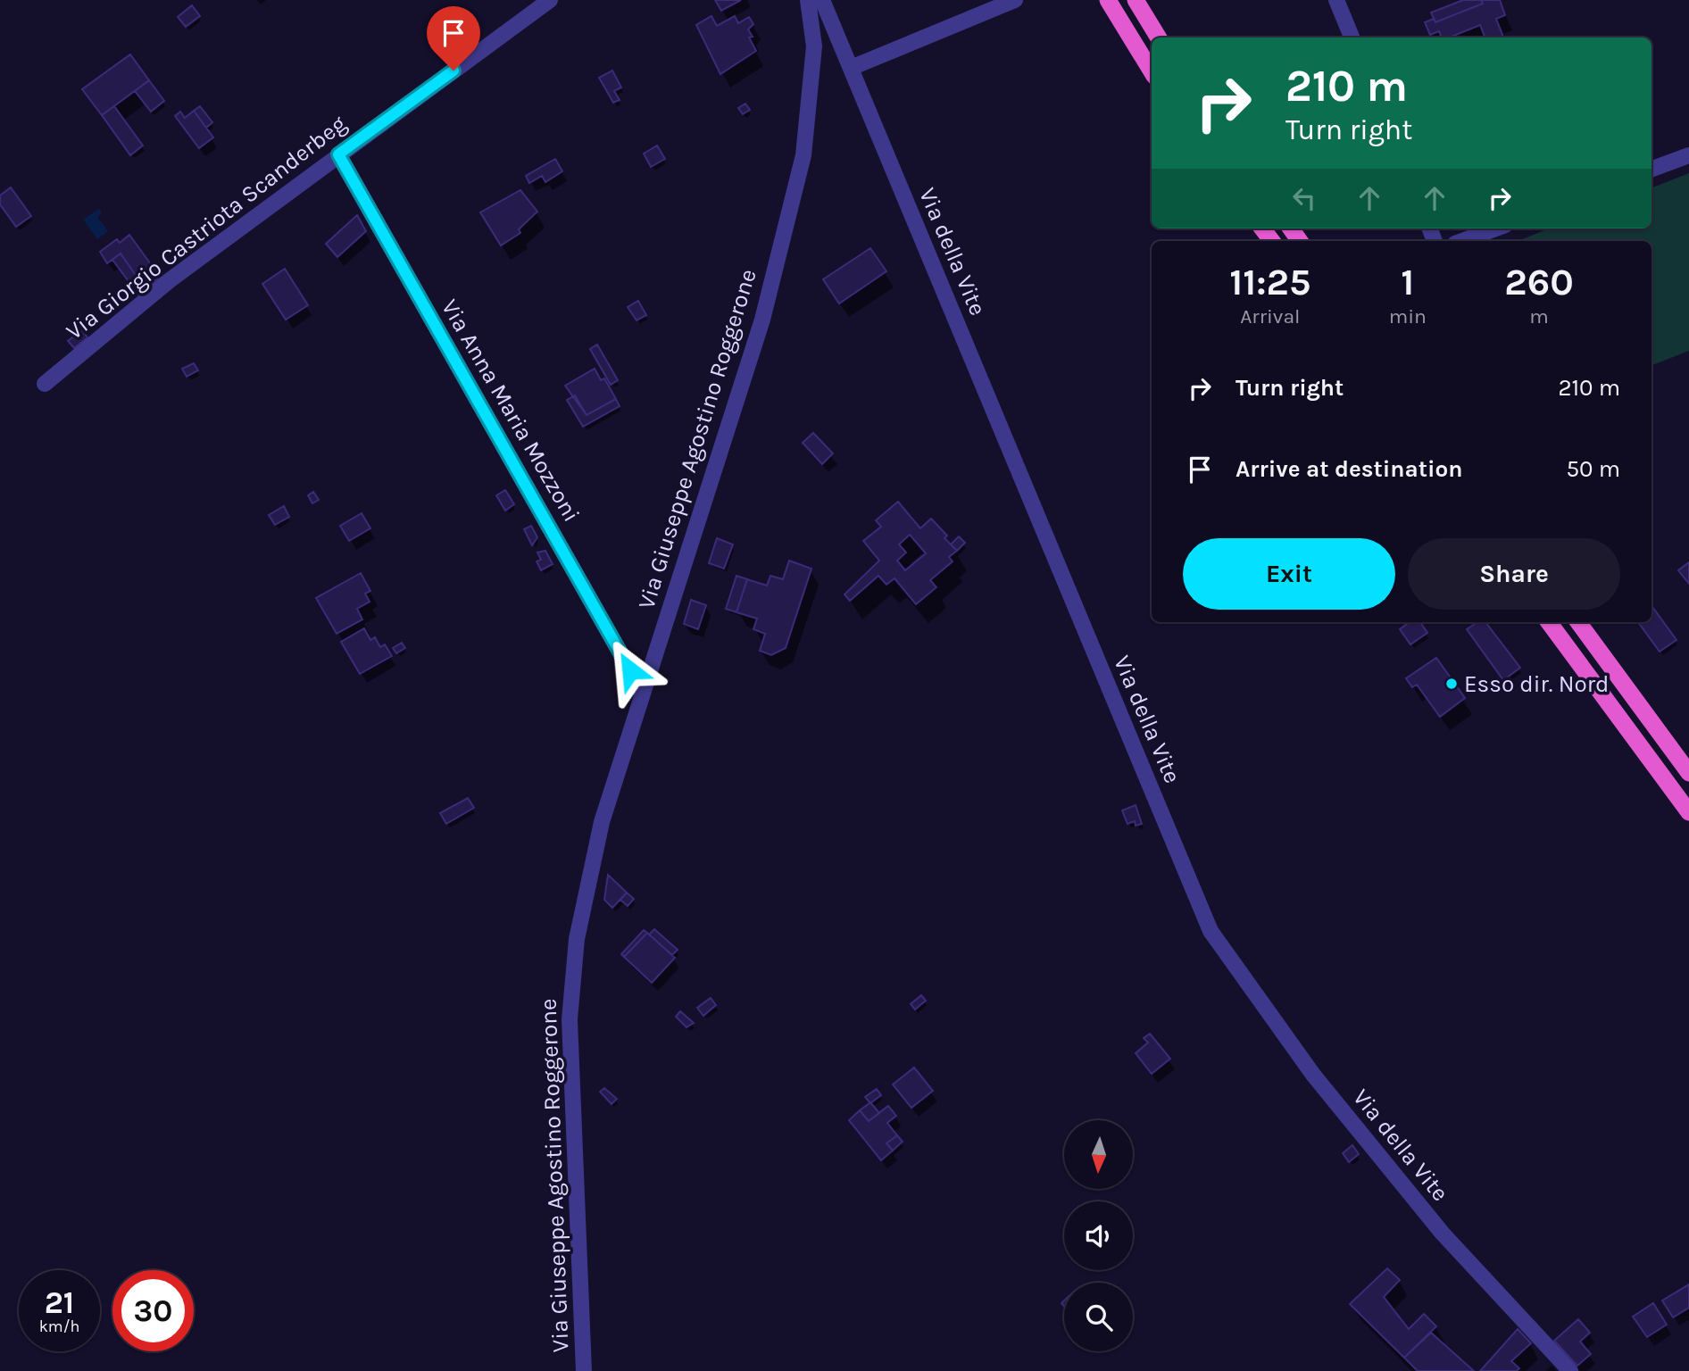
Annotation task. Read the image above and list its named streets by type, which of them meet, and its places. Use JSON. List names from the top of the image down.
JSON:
{
  "streets": {
    "street": [
      "Via Giorgio Castriota Scanderbeg",
      "Via della Vite",
      "Via Anna Maria Mozzoni",
      "Via Giuseppe Agostino Roggerone"
    ]
  },
  "crossings": [
    ["Via Giorgio Castriota Scanderbeg", "Via Anna Maria Mozzoni"],
    ["Via Anna Maria Mozzoni", "Via Giuseppe Agostino Roggerone"]
  ],
  "places": ["Esso dir. Nord"],
  "north": "bottom",
  "page": {
    "turn": ["210 m", "Turn right"],
    "eta": [
      "11:25",
      "Arrival",
      "1",
      "min",
      "260",
      "m"
    ],
    "list": [
      {
        "name": "Turn right",
        "value": "210 m"
      },
      {
        "name": "Arrive at destination",
        "value": "50 m"
      }
    ],
    "buttons": ["Exit", "Share"],
    "speed": "21 km/h",
    "limit": "30"
  }
}
